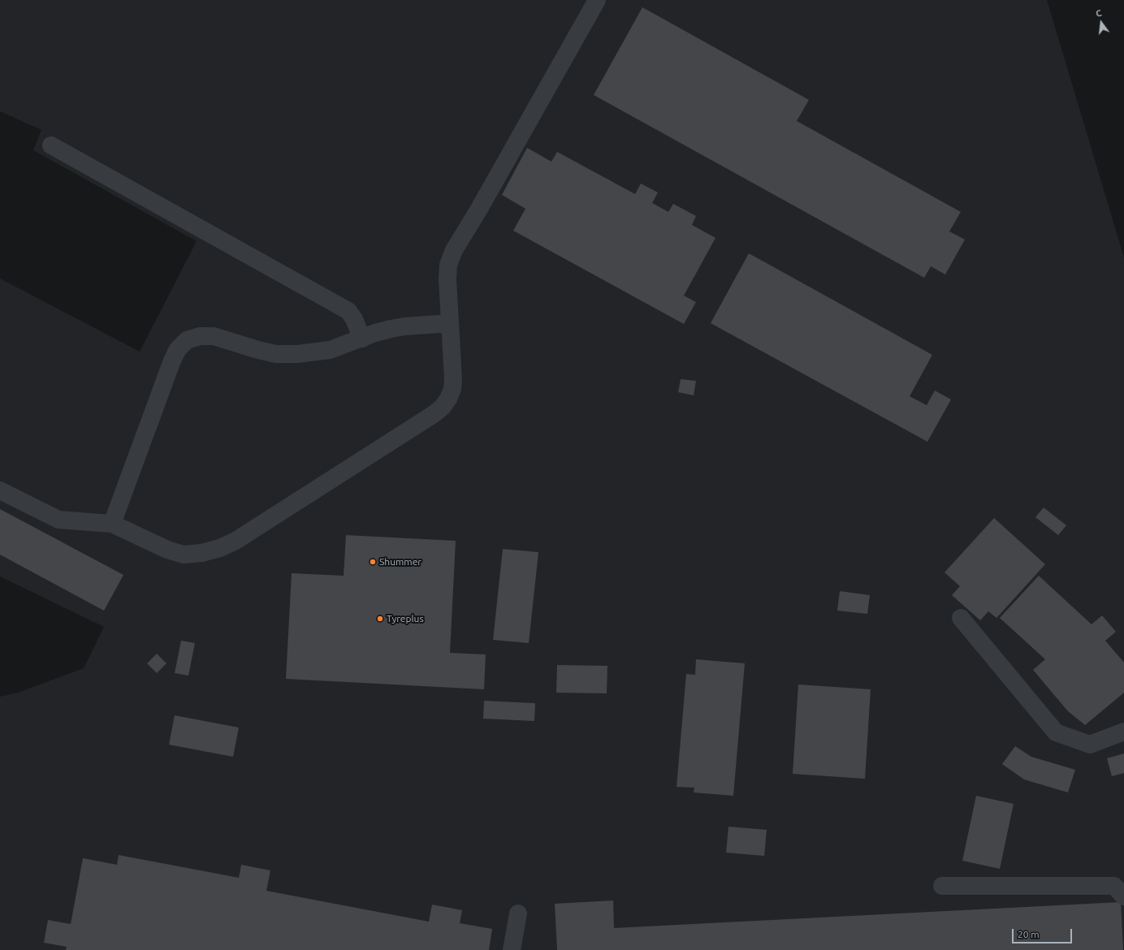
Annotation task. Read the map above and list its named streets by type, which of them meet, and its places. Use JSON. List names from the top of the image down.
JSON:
{
  "places": ["Shummer", "Tyreplus"],
  "scale_bar": "20 m",
  "north": "top"
}
